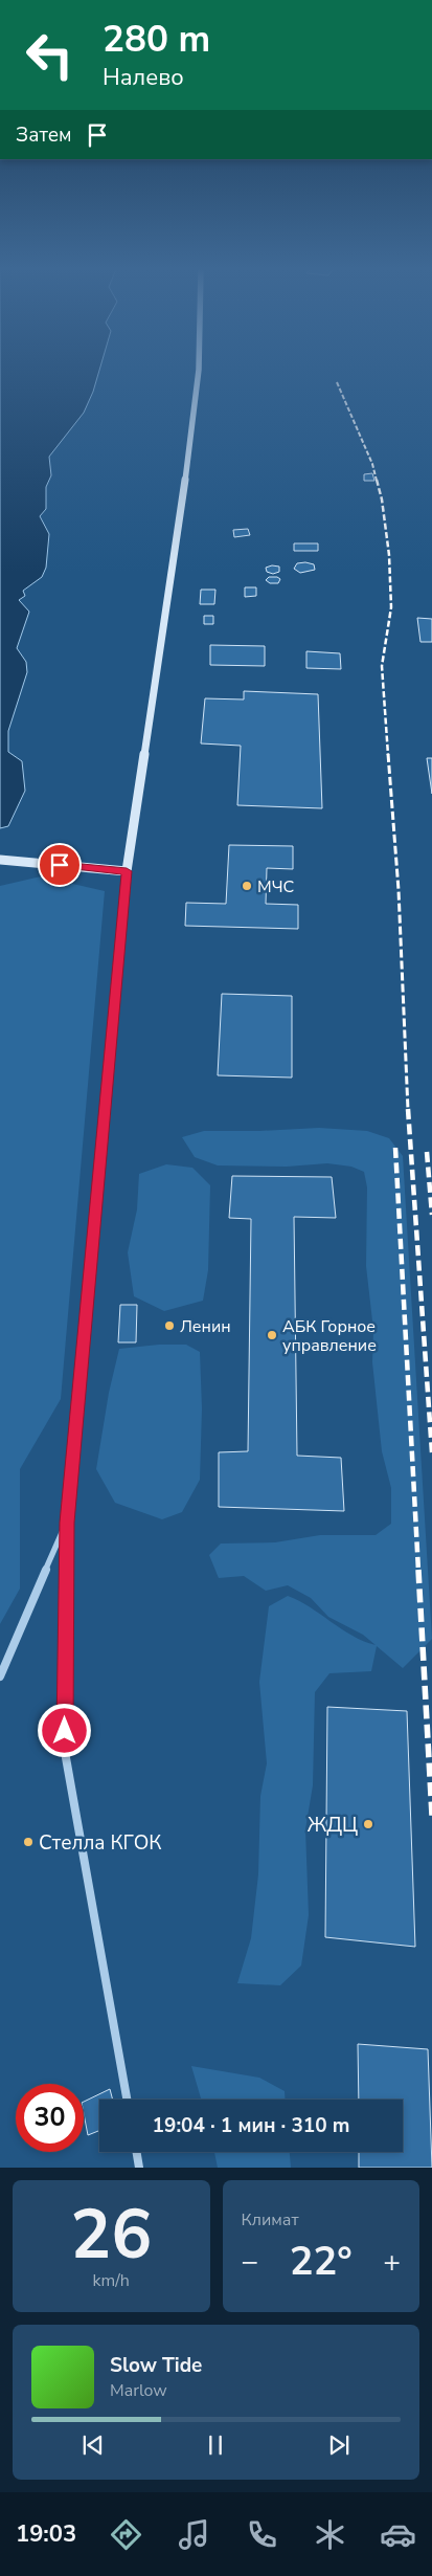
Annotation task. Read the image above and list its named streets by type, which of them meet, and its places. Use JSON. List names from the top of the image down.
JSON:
{
  "places": [
    "МЧС",
    "Ленин",
    "АБК Горное управление",
    "ЖДЦ",
    "Стелла КГОК"
  ],
  "page": {
    "turn": ["280 m", "Налево"],
    "then": "Затем",
    "limit": "30",
    "trip": "19:04 · 1 мин · 310 m",
    "tile": [
      ["26", "km/h"],
      "Климат"
    ],
    "heat": ["−", "22°", "+"],
    "song": ["Slow Tide", "Marlow"],
    "tabs": "19:03"
  }
}
